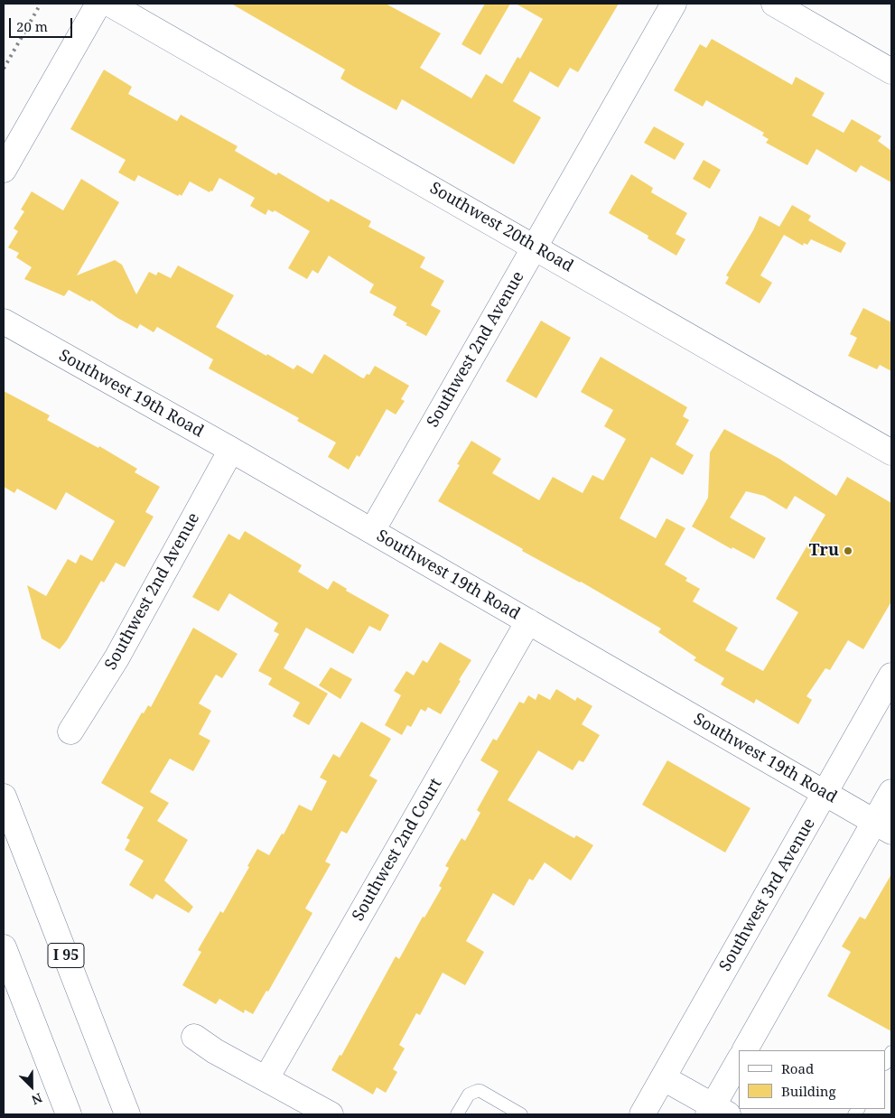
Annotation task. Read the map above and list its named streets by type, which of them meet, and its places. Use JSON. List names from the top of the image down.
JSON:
{
  "streets": {
    "main road": [
      "Southwest 20th Road",
      "Southwest 2nd Avenue",
      "Southwest 19th Road",
      "Southwest 2nd Court",
      "Southwest 3rd Avenue",
      "I 95"
    ]
  },
  "crossings": [
    ["Southwest 20th Road", "Southwest 2nd Avenue"],
    ["Southwest 2nd Avenue", "Southwest 19th Road"],
    ["Southwest 19th Road", "Southwest 2nd Court"],
    ["Southwest 19th Road", "Southwest 3rd Avenue"]
  ],
  "places": ["Tru"],
  "legend": ["Road", "Building"],
  "scale_bar": "20 m",
  "north": "bottom right"
}
